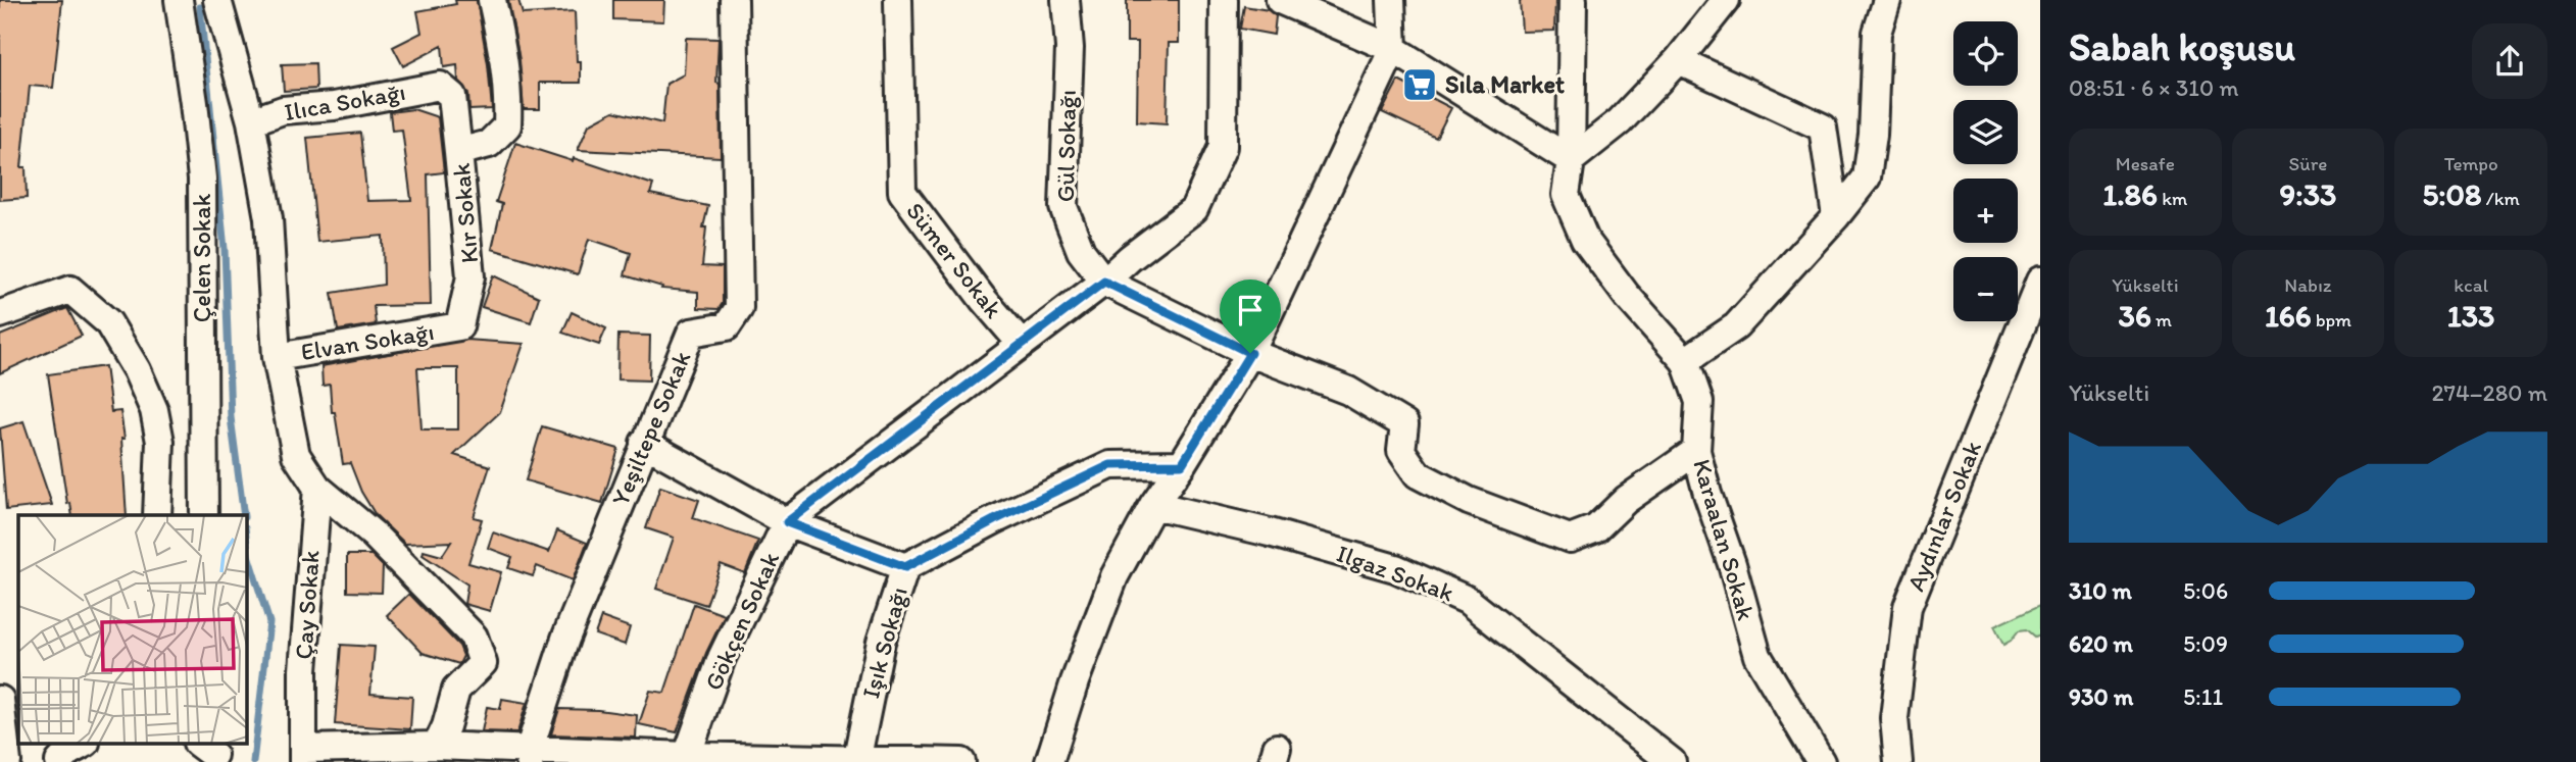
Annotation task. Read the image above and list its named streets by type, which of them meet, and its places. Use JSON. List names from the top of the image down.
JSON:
{
  "streets": {
    "street": [
      "Ilıca Sokağı",
      "Gül Sokağı",
      "Kır Sokak",
      "Çelen Sokak",
      "Sümer Sokak",
      "Elvan Sokağı",
      "Yeşiltepe Sokak",
      "Aydınlar Sokak",
      "Karaalan Sokak",
      "Ilgaz Sokak",
      "Çay Sokak",
      "Gökçen Sokak",
      "Işık Sokağı"
    ]
  },
  "crossings": [
    ["Ilıca Sokağı", "Kır Sokak"],
    ["Gül Sokağı", "Gökçen Sokak"],
    ["Kır Sokak", "Elvan Sokağı"],
    ["Sümer Sokak", "Gökçen Sokak"]
  ],
  "places": {
    "supermarket": ["Sıla Market"]
  },
  "page": {
    "heading": ["Sabah koşusu", "08:51 · 6 × 310 m"],
    "map_buttons": ["+", "−"],
    "stats": [
      ["Mesafe", "1.86 km"],
      ["Süre", "9:33"],
      ["Tempo", "5:08 /km"],
      ["Yükselti", "36 m"],
      ["Nabız", "166 bpm"],
      ["kcal", "133"]
    ],
    "chart": ["Yükselti", "274–280 m"],
    "list": [
      {
        "name": "310 m",
        "note": "5:06"
      },
      {
        "name": "620 m",
        "note": "5:09"
      },
      {
        "name": "930 m",
        "note": "5:11"
      }
    ]
  }
}
